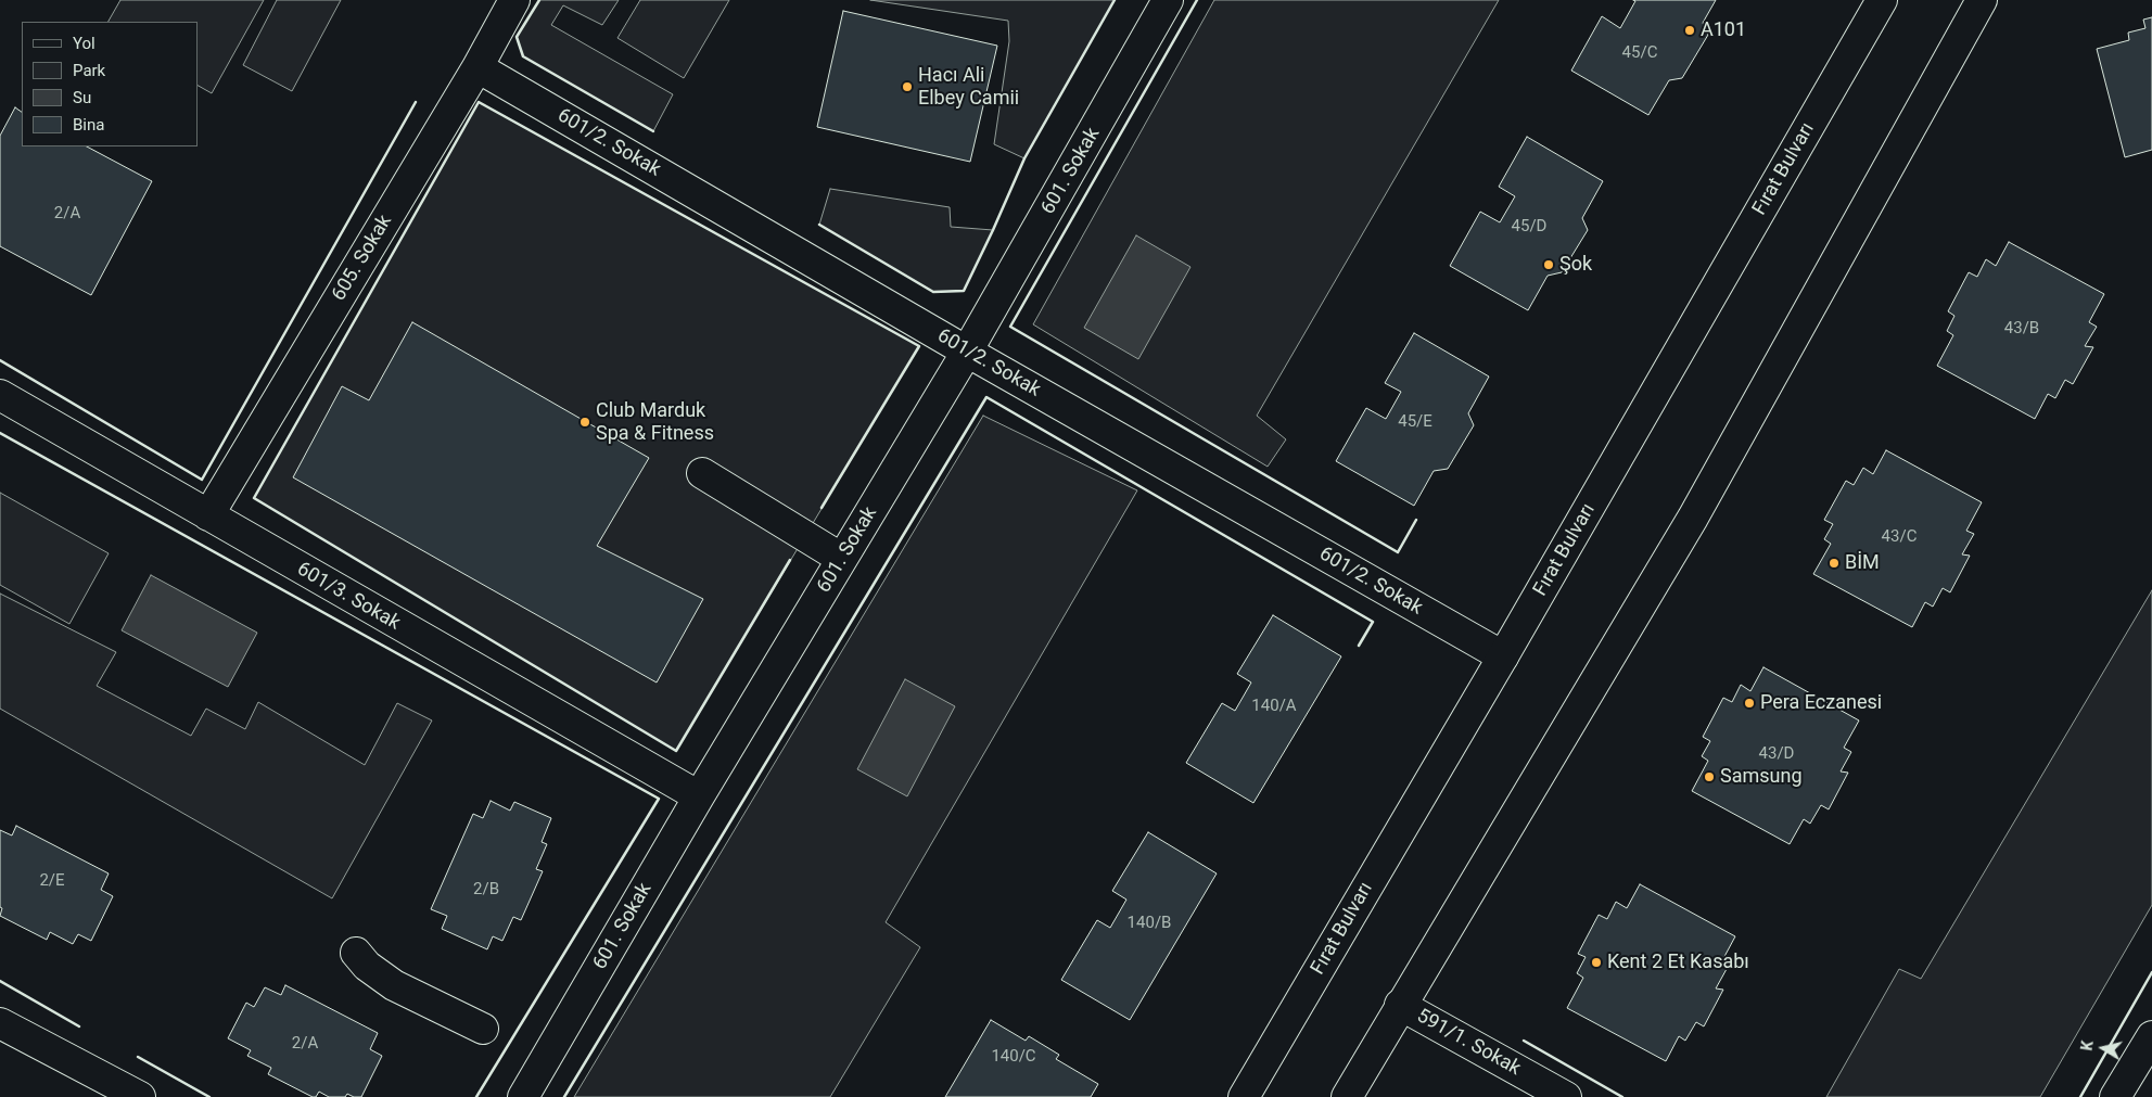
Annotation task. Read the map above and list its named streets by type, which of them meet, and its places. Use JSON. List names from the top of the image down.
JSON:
{
  "streets": {
    "street": [
      "601/2. Sokak",
      "Fırat Bulvarı",
      "601. Sokak",
      "605. Sokak",
      "601/3. Sokak",
      "591/1. Sokak"
    ]
  },
  "crossings": [
    ["601/2. Sokak", "Fırat Bulvarı"],
    ["601/2. Sokak", "601. Sokak"],
    ["601/2. Sokak", "605. Sokak"],
    ["601. Sokak", "601/3. Sokak"],
    ["605. Sokak", "601/3. Sokak"]
  ],
  "places": [
    "A101",
    "Hacı Ali Elbey Camii",
    "Şok",
    "Club Marduk Spa & Fitness",
    "BİM",
    "Pera Eczanesi",
    "Samsung",
    "Kent 2 Et Kasabı"
  ],
  "house_numbers": [
    "45/C",
    "2/A",
    "45/D",
    "43/B",
    "45/E",
    "43/C",
    "140/A",
    "43/D",
    "2/E",
    "2/B",
    "140/B",
    "2/A",
    "140/C"
  ],
  "legend": [
    "Yol",
    "Park",
    "Su",
    "Bina"
  ],
  "north": "left"
}
